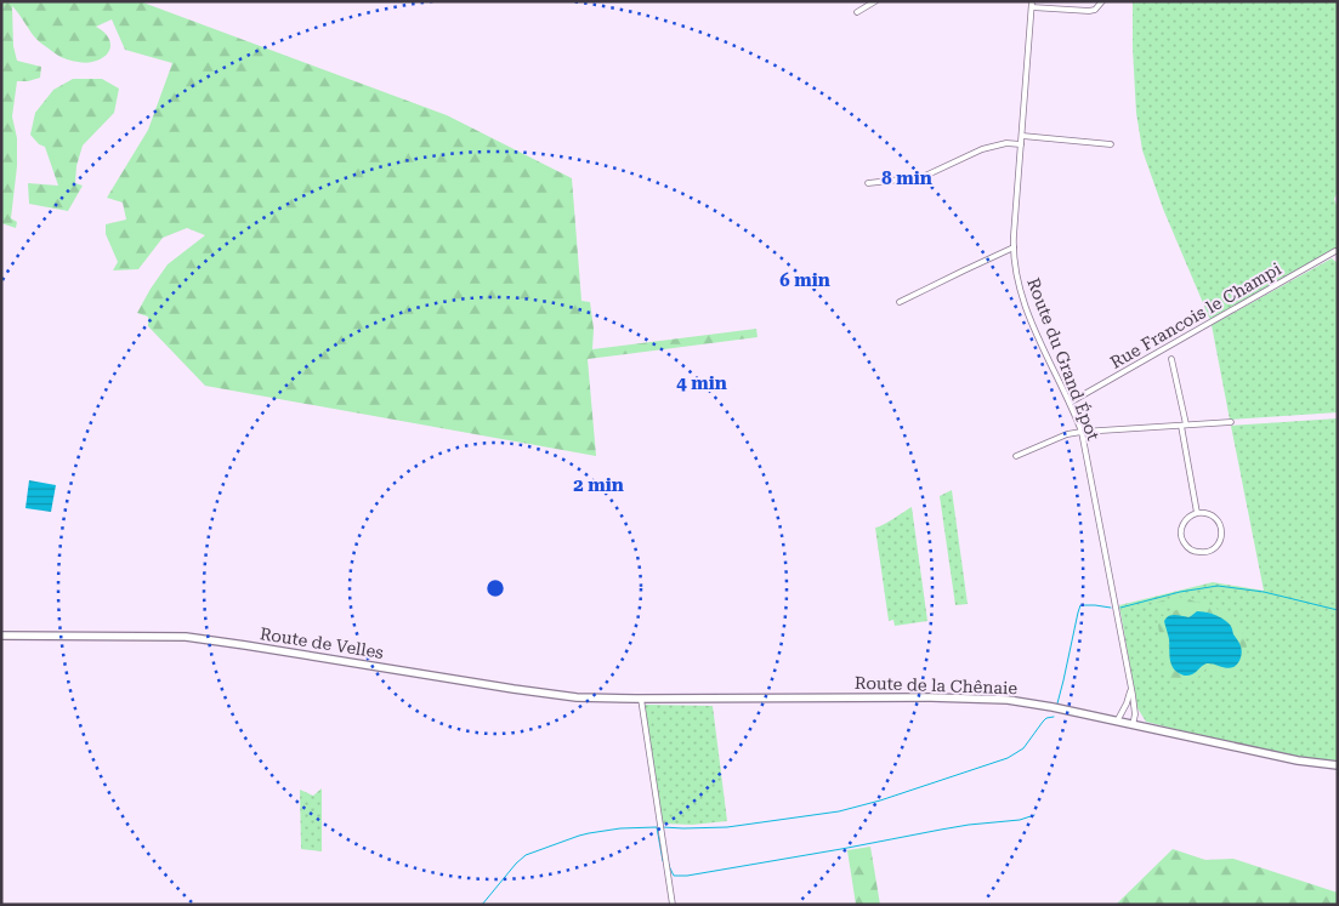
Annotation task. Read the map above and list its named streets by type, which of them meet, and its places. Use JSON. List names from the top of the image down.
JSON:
{
  "streets": {
    "main road": ["Route de Velles", "Route de la Chênaie"],
    "street": ["Rue Francois le Champi", "Route du Grand Épot"]
  },
  "crossings": [
    ["Rue Francois le Champi", "Route du Grand Épot"],
    ["Route du Grand Épot", "Route de la Chênaie"],
    ["Route de Velles", "Route de la Chênaie"]
  ],
  "rings": [
    "8 min",
    "6 min",
    "4 min",
    "2 min"
  ]
}
